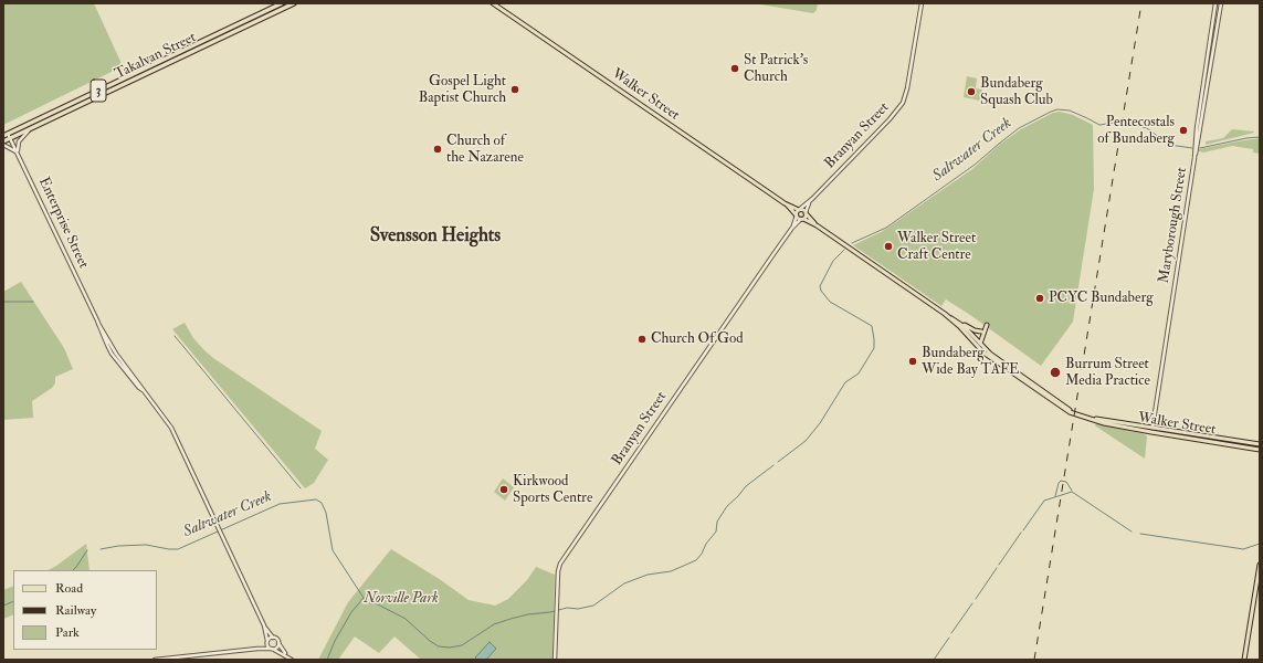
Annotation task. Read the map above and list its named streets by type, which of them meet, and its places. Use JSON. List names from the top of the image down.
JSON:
{
  "streets": {
    "highway": ["Takalvan Street", "3"],
    "main road": ["Walker Street"],
    "street": ["Branyan Street", "Enterprise Street", "Maryborough Street"]
  },
  "crossings": [
    ["Takalvan Street", "Enterprise Street"],
    ["Walker Street", "Branyan Street"],
    ["Walker Street", "Maryborough Street"]
  ],
  "districts": ["Svensson Heights"],
  "water": ["Saltwater Creek"],
  "parks": ["Norville Park"],
  "places": [
    "St Patrick's Church",
    "Gospel Light Baptist Church",
    "Bundaberg Squash Club",
    "Pentecostals of Bundaberg",
    "Church of the Nazarene",
    "Walker Street Craft Centre",
    "PCYC Bundaberg",
    "Church Of God",
    "Bundaberg Wide Bay TAFE",
    "Burrum Street Media Practice",
    "Kirkwood Sports Centre"
  ],
  "legend": ["Road", "Railway", "Park"]
}
